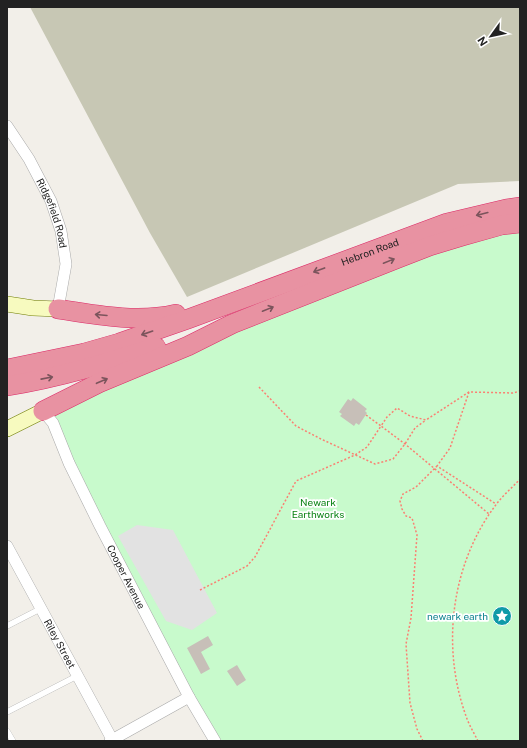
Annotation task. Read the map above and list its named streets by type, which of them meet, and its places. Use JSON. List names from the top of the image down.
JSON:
{
  "streets": {
    "highway": ["Hebron Road"],
    "street": ["Ridgefield Road", "Cooper Avenue", "Riley Street"]
  },
  "parks": ["Newark Earthworks"],
  "places": {
    "place": ["newark earth"]
  },
  "north": "bottom left"
}
